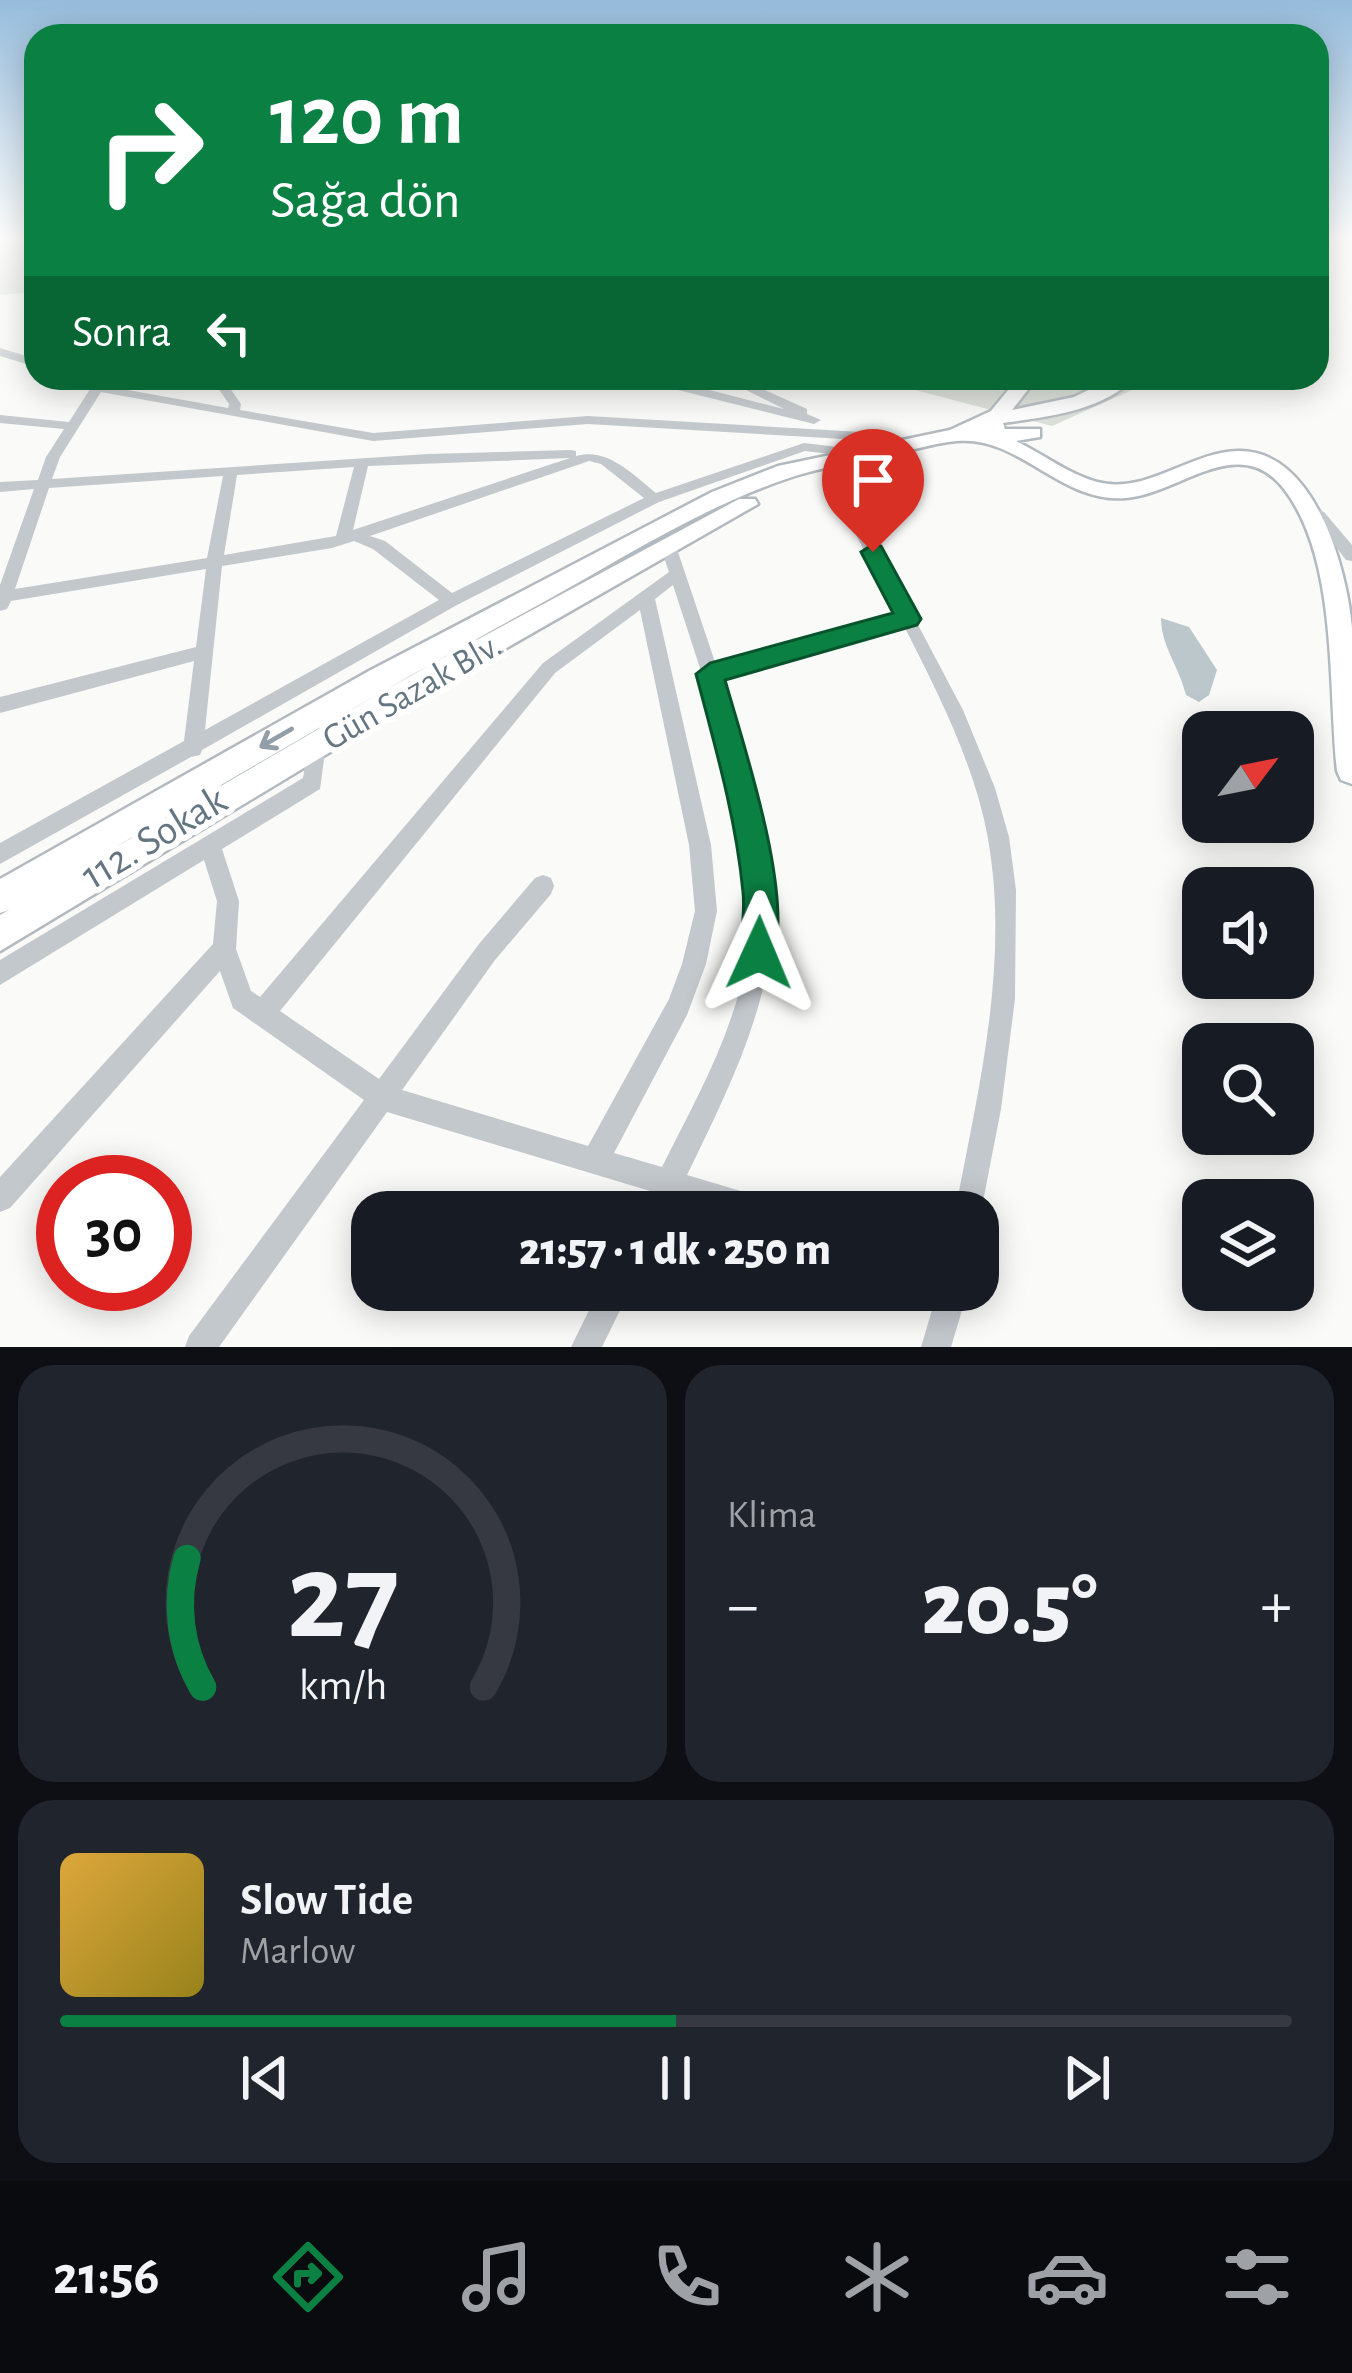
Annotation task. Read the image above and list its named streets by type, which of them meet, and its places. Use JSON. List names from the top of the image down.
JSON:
{
  "streets": {
    "main road": ["Gün Sazak Blv."],
    "street": ["112. Sokak"]
  },
  "crossings": [
    ["Gün Sazak Blv.", "112. Sokak"]
  ],
  "north": "top right",
  "page": {
    "turn": ["120 m", "Sağa dön"],
    "then": "Sonra",
    "limit": "30",
    "trip": "21:57 · 1 dk · 250 m",
    "tile": "Klima",
    "heat": ["−", "20.5°", "+"],
    "song": ["Slow Tide", "Marlow"],
    "tabs": "21:56",
    "gauge": ["27", "km/h"]
  }
}
